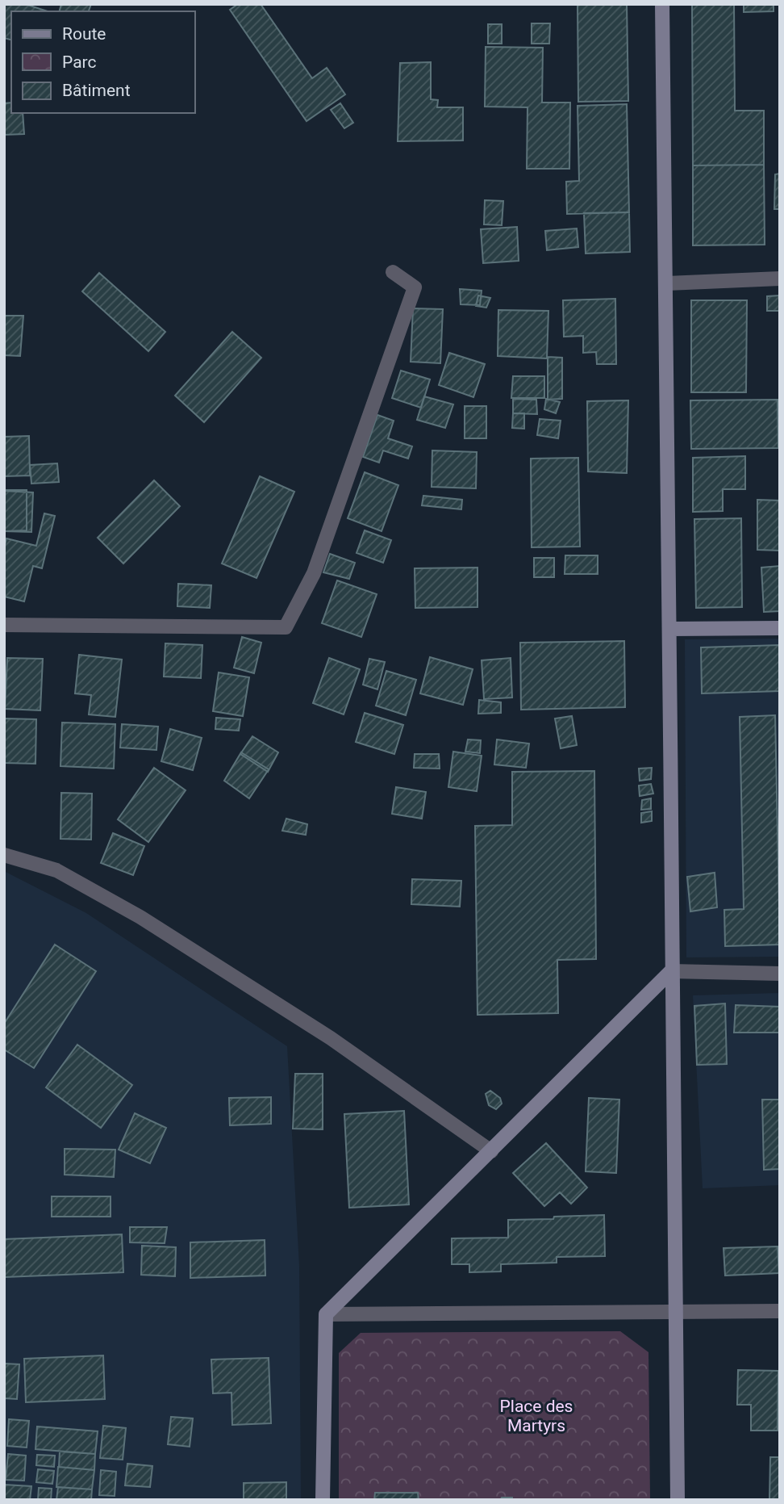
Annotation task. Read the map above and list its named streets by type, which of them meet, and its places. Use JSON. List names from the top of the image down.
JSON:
{
  "parks": ["Place des Martyrs"],
  "legend": ["Route", "Parc", "Bâtiment"]
}
